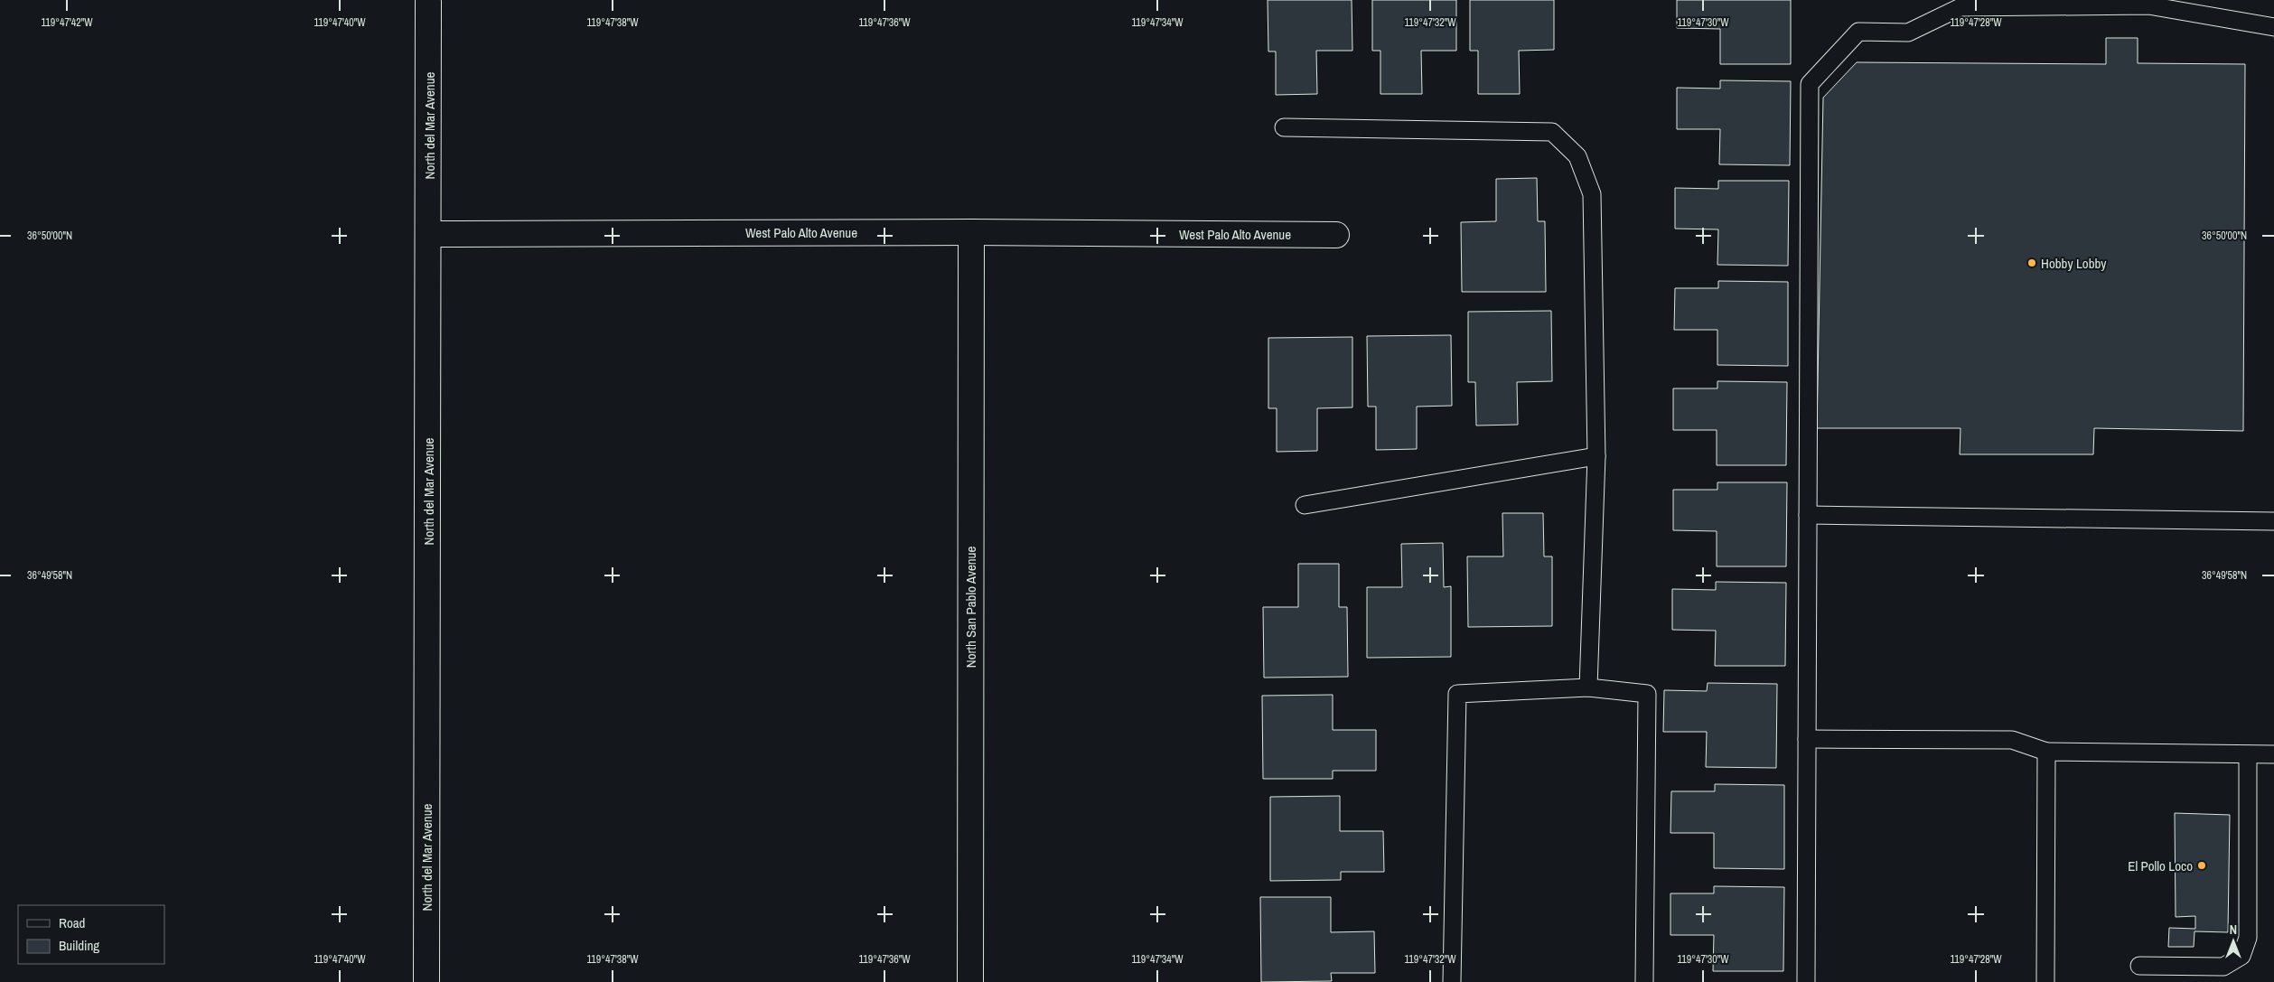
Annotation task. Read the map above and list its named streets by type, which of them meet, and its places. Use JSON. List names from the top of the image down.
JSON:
{
  "streets": {
    "street": ["North del Mar Avenue", "West Palo Alto Avenue", "North San Pablo Avenue"]
  },
  "crossings": [
    ["North del Mar Avenue", "West Palo Alto Avenue"],
    ["West Palo Alto Avenue", "North San Pablo Avenue"]
  ],
  "places": ["Hobby Lobby", "El Pollo Loco"],
  "legend": ["Road", "Building"],
  "north": "top",
  "coordinates": [
    "119°47'42\"W",
    "119°47'40\"W",
    "119°47'38\"W",
    "119°47'36\"W",
    "119°47'34\"W",
    "119°47'32\"W",
    "119°47'30\"W",
    "119°47'28\"W",
    "36°50'00\"N",
    "36°49'58\"N"
  ]
}
